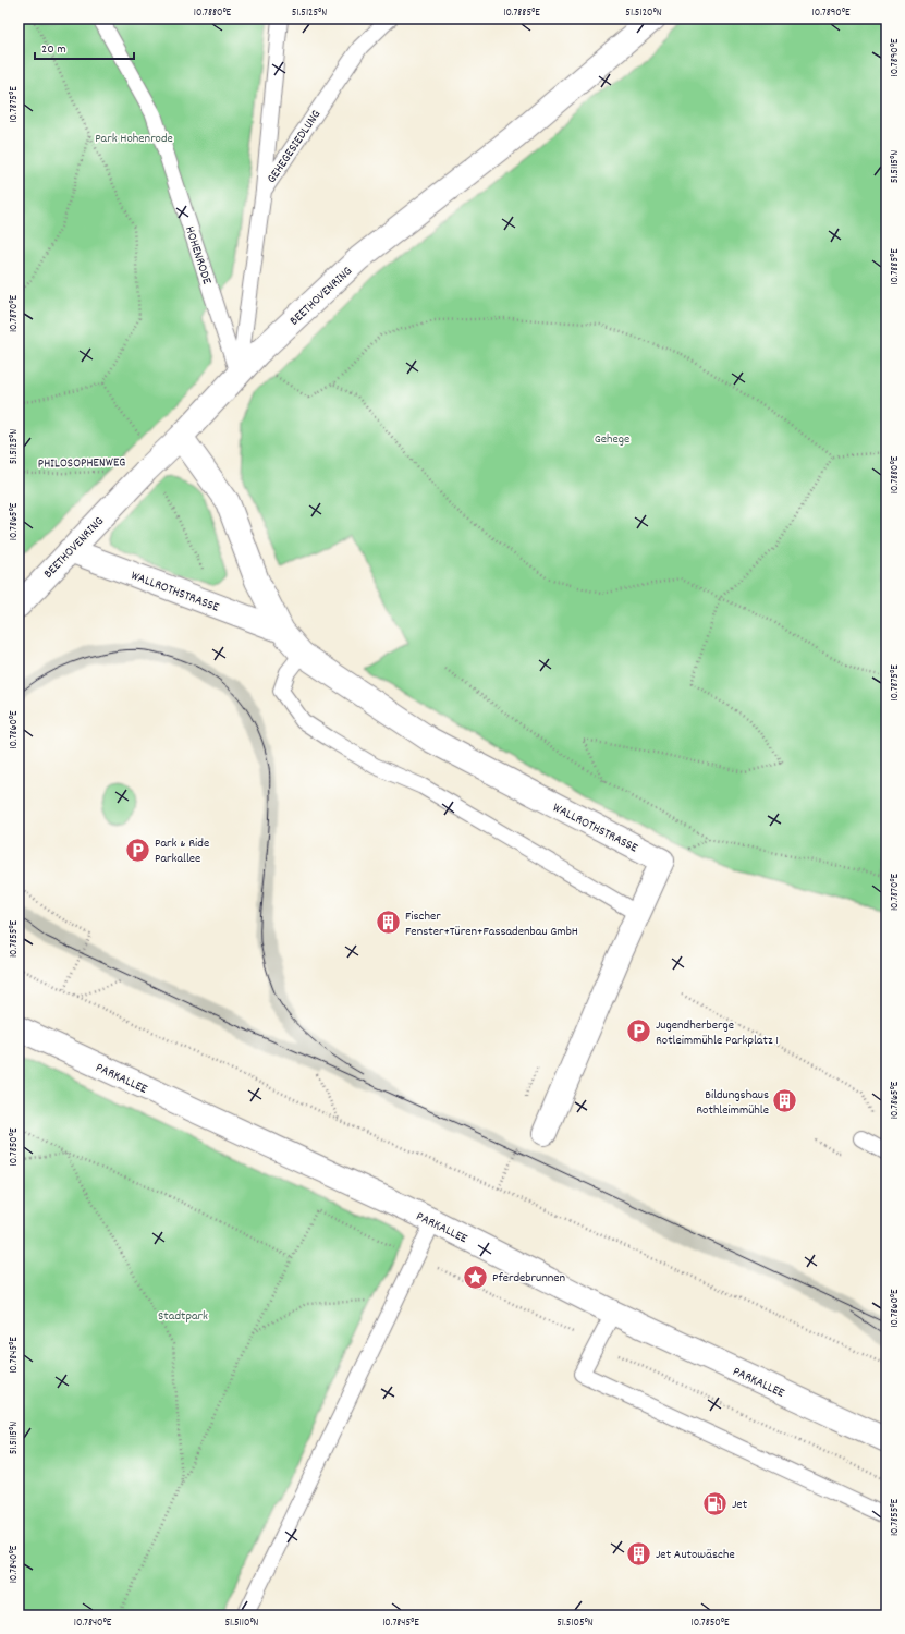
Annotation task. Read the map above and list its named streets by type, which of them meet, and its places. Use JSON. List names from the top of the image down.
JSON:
{
  "streets": {
    "street": ["BEETHOVENRING", "WALLROTHSTRASSE", "PARKALLEE"],
    "lane": ["GEHEGESIEDLUNG", "HOHENRODE"],
    "path": ["PHILOSOPHENWEG"]
  },
  "crossings": [
    ["GEHEGESIEDLUNG", "HOHENRODE"],
    ["GEHEGESIEDLUNG", "BEETHOVENRING"],
    ["HOHENRODE", "BEETHOVENRING"],
    ["BEETHOVENRING", "PHILOSOPHENWEG"],
    ["BEETHOVENRING", "WALLROTHSTRASSE"]
  ],
  "parks": ["Park Hohenrode", "Gehege", "Stadtpark"],
  "places": {
    "parking": ["Park & Ride Parkallee", "Jugendherberge Rotleimmühle Parkplatz 1"],
    "building": ["Fischer Fenster+Türen+Fassadenbau GmbH", "Bildungshaus Rothleimmühle", "Jet Autowäsche"],
    "place": ["Pferdebrunnen"],
    "fuel station": ["Jet"]
  },
  "scale_bar": "20 m",
  "coordinates": [
    "10.7880°E",
    "51.5125°N",
    "10.7885°E",
    "51.5120°N",
    "10.7890°E",
    "10.7875°E",
    "51.5115°N",
    "10.7870°E",
    "10.7865°E",
    "10.7860°E",
    "10.7855°E",
    "10.7850°E",
    "10.7845°E",
    "10.7840°E",
    "51.5110°N",
    "51.5105°N"
  ]
}
